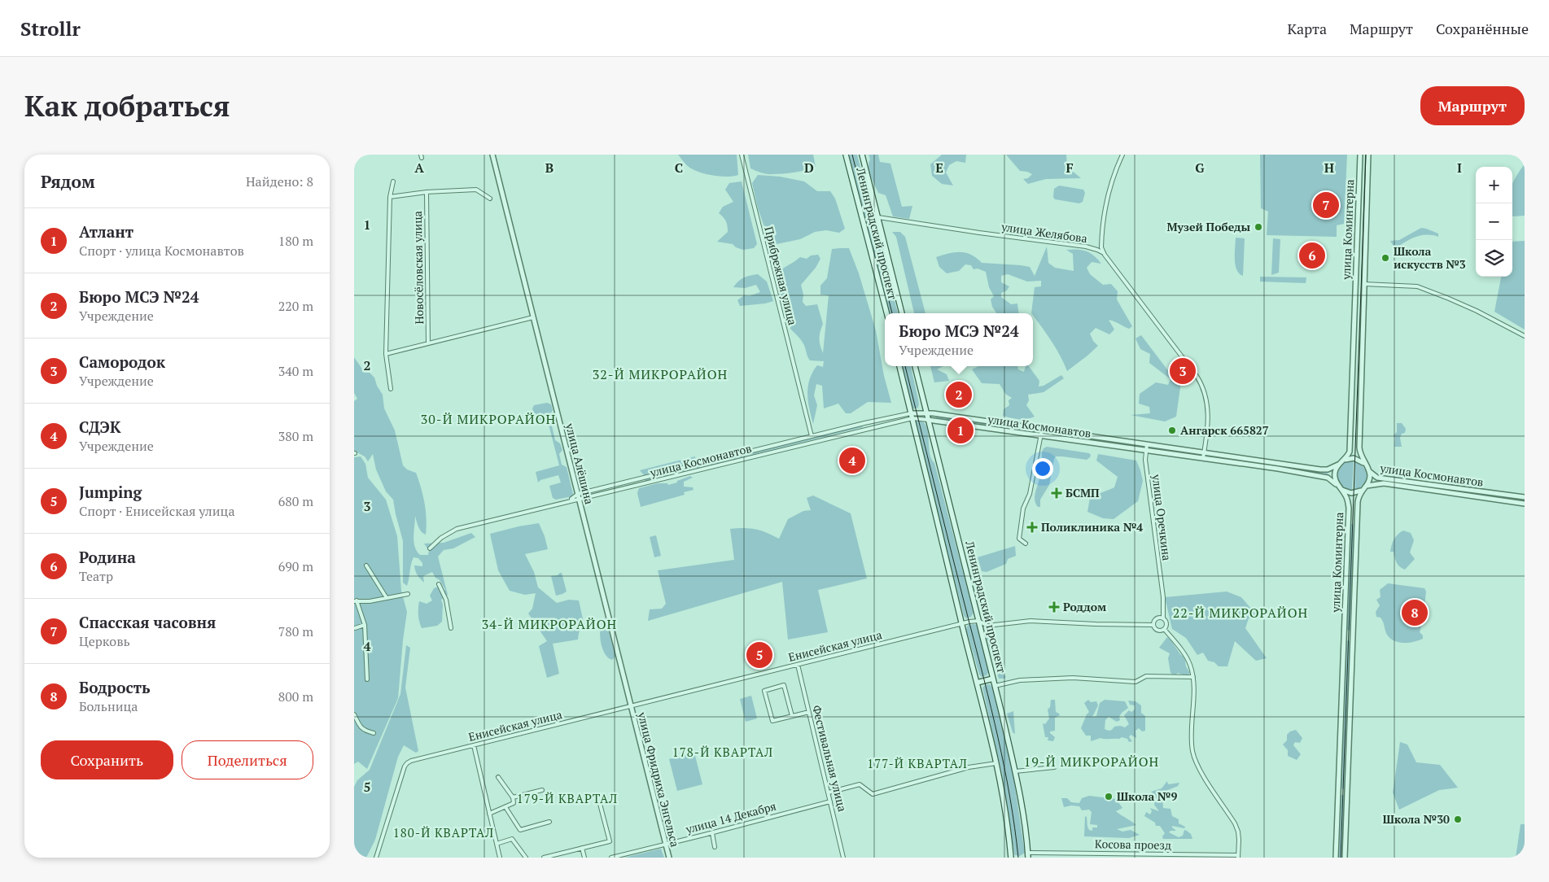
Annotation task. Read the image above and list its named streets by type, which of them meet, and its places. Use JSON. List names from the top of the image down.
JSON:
{
  "streets": {
    "main road": ["Ленинградский проспект"],
    "street": [
      "улица Коминтерна",
      "улица Желябова",
      "Новосёловская улица",
      "Прибрежная улица",
      "улица Космонавтов",
      "улица Алёшина",
      "улица Оречкина",
      "Енисейская улица",
      "Фестивальная улица",
      "улица Фридриха Энгельса",
      "улица 14 Декабря",
      "Косова проезд"
    ]
  },
  "crossings": [
    ["улица Коминтерна", "улица Космонавтов"],
    ["улица Желябова", "Ленинградский проспект"],
    ["Ленинградский проспект", "улица Космонавтов"],
    ["Ленинградский проспект", "Енисейская улица"],
    ["Ленинградский проспект", "Косова проезд"],
    ["Прибрежная улица", "улица Космонавтов"],
    ["улица Космонавтов", "улица Алёшина"],
    ["улица Космонавтов", "улица Оречкина"],
    ["улица Алёшина", "Енисейская улица"],
    ["улица Алёшина", "улица Фридриха Энгельса"],
    ["улица Оречкина", "Енисейская улица"],
    ["Енисейская улица", "Фестивальная улица"],
    ["Енисейская улица", "улица Фридриха Энгельса"],
    ["Фестивальная улица", "улица 14 Декабря"],
    ["улица Фридриха Энгельса", "улица 14 Декабря"]
  ],
  "districts": [
    "32-Й МИКРОРАЙОН",
    "30-Й МИКРОРАЙОН",
    "22-Й МИКРОРАЙОН",
    "34-Й МИКРОРАЙОН",
    "178-Й КВАРТАЛ",
    "19-Й МИКРОРАЙОН",
    "177-Й КВАРТАЛ",
    "179-Й КВАРТАЛ",
    "180-Й КВАРТАЛ"
  ],
  "places": {
    "other": [
      "Музей Победы",
      "Школа искусств №3",
      "Ангарск 665827",
      "Школа №9",
      "Школа №30"
    ],
    "health": ["БСМП", "Поликлиника №4", "Роддом"]
  },
  "page": {
    "header": "Strollr",
    "nav": ["Карта", "Маршрут", "Сохранённые"],
    "buttons": [
      "Маршрут",
      ["Сохранить", "Поделиться"]
    ],
    "title": "Как добраться",
    "heading": ["Рядом", "Найдено: 8"],
    "map_buttons": ["+", "−"],
    "pins": [
      "7",
      "6",
      "3",
      "2",
      "1",
      "4",
      "8",
      "5"
    ],
    "list": [
      {
        "mark": "1",
        "name": "Атлант",
        "note": "Спорт · улица Космонавтов",
        "value": "180 m"
      },
      {
        "mark": "2",
        "name": "Бюро МСЭ №24",
        "note": "Учреждение",
        "value": "220 m"
      },
      {
        "mark": "3",
        "name": "Самородок",
        "note": "Учреждение",
        "value": "340 m"
      },
      {
        "mark": "4",
        "name": "СДЭК",
        "note": "Учреждение",
        "value": "380 m"
      },
      {
        "mark": "5",
        "name": "Jumping",
        "note": "Спорт · Енисейская улица",
        "value": "680 m"
      },
      {
        "mark": "6",
        "name": "Родина",
        "note": "Театр",
        "value": "690 m"
      },
      {
        "mark": "7",
        "name": "Спасская часовня",
        "note": "Церковь",
        "value": "780 m"
      },
      {
        "mark": "8",
        "name": "Бодрость",
        "note": "Больница",
        "value": "800 m"
      }
    ],
    "popup": ["Бюро МСЭ №24", "Учреждение"]
  },
  "grid": {
    "columns": [
      "A",
      "B",
      "C",
      "D",
      "E",
      "F",
      "G",
      "H",
      "I"
    ],
    "rows": [
      "1",
      "2",
      "3",
      "4",
      "5"
    ]
  }
}
